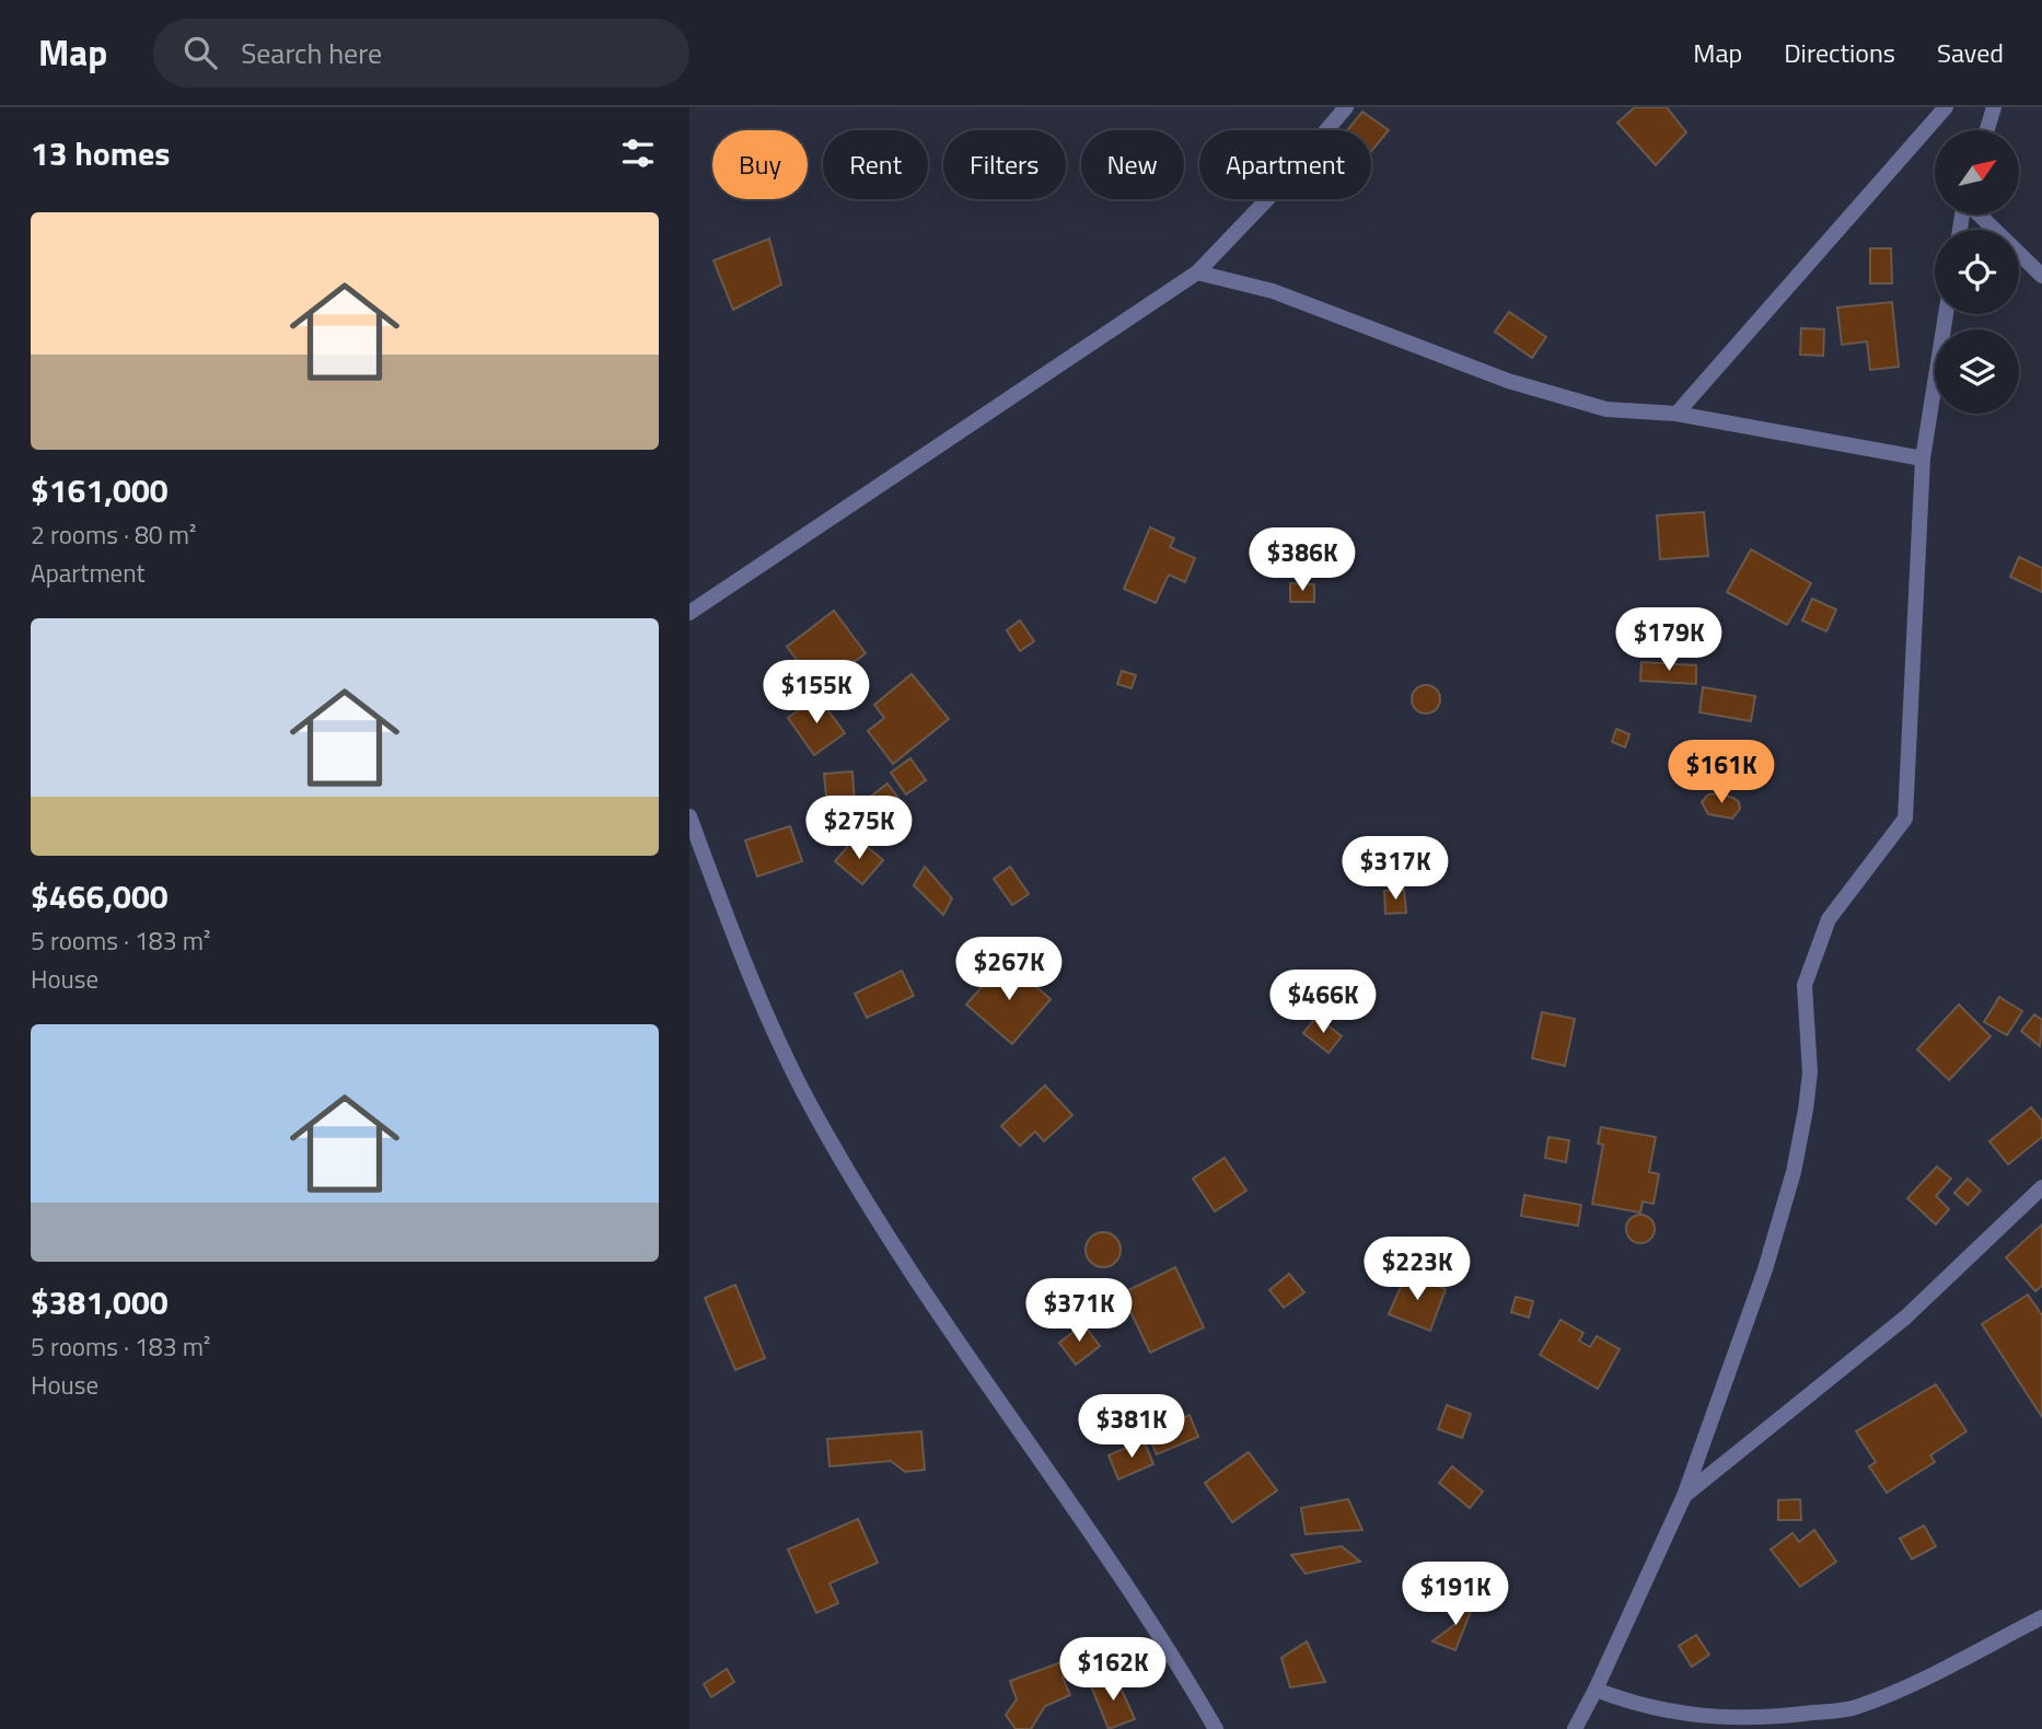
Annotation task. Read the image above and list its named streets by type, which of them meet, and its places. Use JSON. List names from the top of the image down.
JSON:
{
  "north": "top right",
  "page": {
    "header": "Map",
    "search": "Search here",
    "nav": ["Map", "Directions", "Saved"],
    "heading": "13 homes",
    "chip": [
      "Buy",
      "Rent",
      "Filters",
      "New",
      "Apartment"
    ],
    "list": [
      {
        "name": "$161,000",
        "note": "2 rooms · 80 m² · Apartment"
      },
      {
        "name": "$466,000",
        "note": "5 rooms · 183 m² · House"
      },
      {
        "name": "$381,000",
        "note": "5 rooms · 183 m² · House"
      }
    ],
    "price": [
      "$386K",
      "$179K",
      "$155K",
      "$161K",
      "$275K",
      "$317K",
      "$267K",
      "$466K",
      "$223K",
      "$371K",
      "$381K",
      "$191K",
      "$162K"
    ]
  }
}
